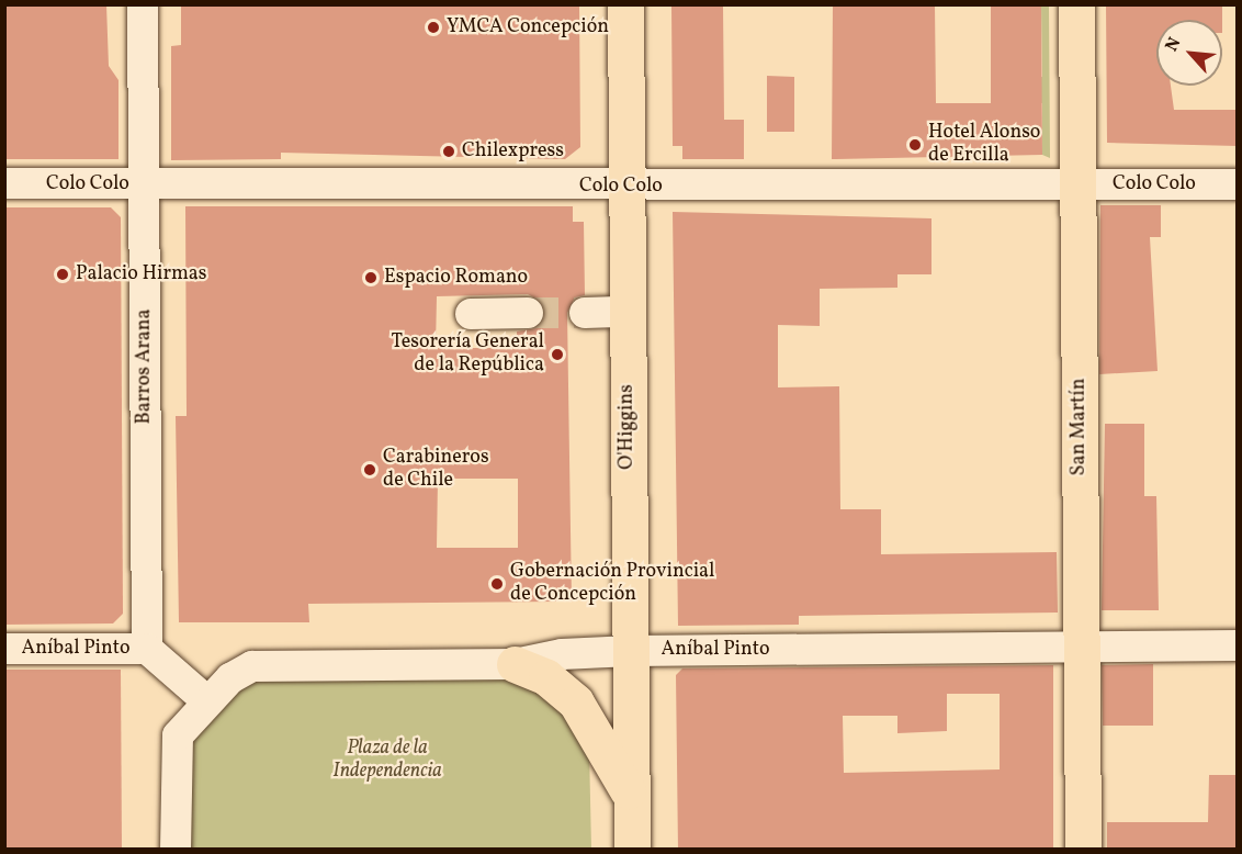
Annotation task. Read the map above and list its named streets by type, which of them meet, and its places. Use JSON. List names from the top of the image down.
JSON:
{
  "streets": {
    "main road": ["O'Higgins", "San Martín"],
    "street": ["Colo Colo", "Barros Arana", "Aníbal Pinto"]
  },
  "crossings": [
    ["Colo Colo", "Barros Arana"],
    ["Colo Colo", "O'Higgins"],
    ["Colo Colo", "San Martín"],
    ["Barros Arana", "Aníbal Pinto"],
    ["O'Higgins", "Aníbal Pinto"],
    ["San Martín", "Aníbal Pinto"]
  ],
  "parks": ["Plaza de la Independencia"],
  "places": [
    "YMCA Concepción",
    "Hotel Alonso de Ercilla",
    "Chilexpress",
    "Palacio Hirmas",
    "Espacio Romano",
    "Tesorería General de la República",
    "Carabineros de Chile",
    "Gobernación Provincial de Concepción"
  ],
  "north": "top left"
}
